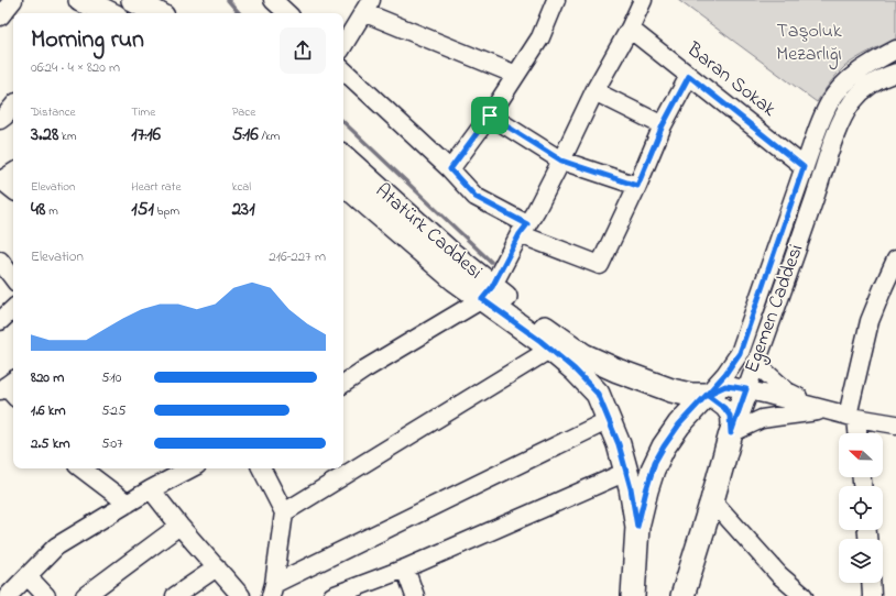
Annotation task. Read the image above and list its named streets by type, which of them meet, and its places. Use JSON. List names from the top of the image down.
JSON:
{
  "streets": {
    "main road": ["Atatürk Caddesi", "Egemen Caddesi"],
    "street": ["Baran Sokak"]
  },
  "crossings": [
    ["Baran Sokak", "Egemen Caddesi"],
    ["Atatürk Caddesi", "Egemen Caddesi"]
  ],
  "parks": ["Taşoluk Mezarlığı"],
  "north": "left",
  "page": {
    "heading": ["Morning run", "06:24 · 4 × 820 m"],
    "stats": [
      ["Distance", "3.28 km"],
      ["Time", "17:16"],
      ["Pace", "5:16 /km"],
      ["Elevation", "48 m"],
      ["Heart rate", "151 bpm"],
      ["kcal", "231"]
    ],
    "chart": ["Elevation", "216–227 m"],
    "list": [
      {
        "name": "820 m",
        "note": "5:10"
      },
      {
        "name": "1.6 km",
        "note": "5:25"
      },
      {
        "name": "2.5 km",
        "note": "5:07"
      }
    ]
  }
}
